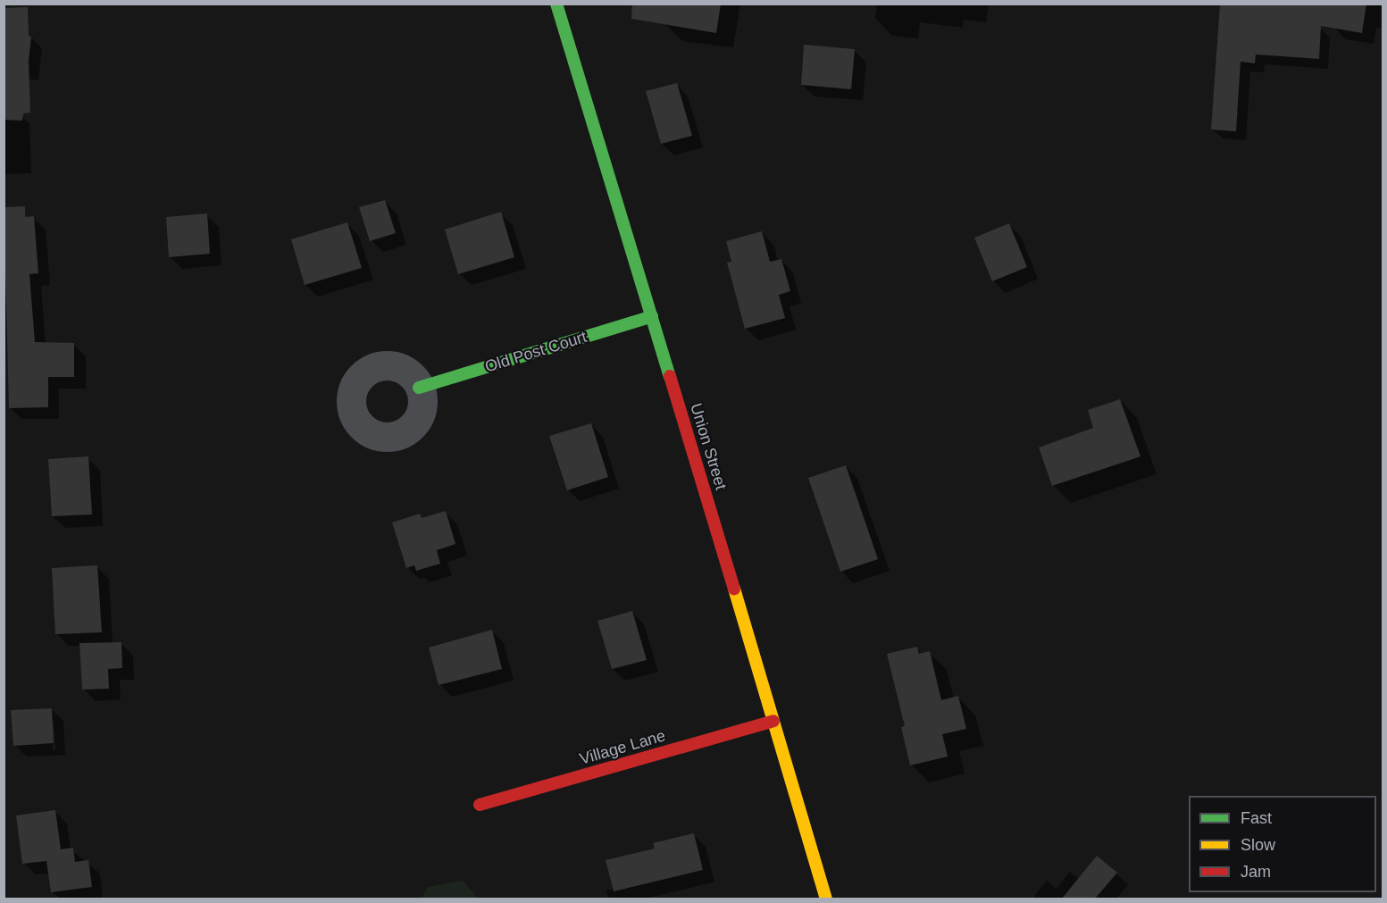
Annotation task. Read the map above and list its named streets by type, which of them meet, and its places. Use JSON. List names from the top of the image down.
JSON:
{
  "streets": {
    "main road": ["Old Post Court", "Union Street", "Village Lane"]
  },
  "crossings": [
    ["Old Post Court", "Union Street"],
    ["Union Street", "Village Lane"]
  ],
  "legend": ["Fast", "Slow", "Jam"]
}
